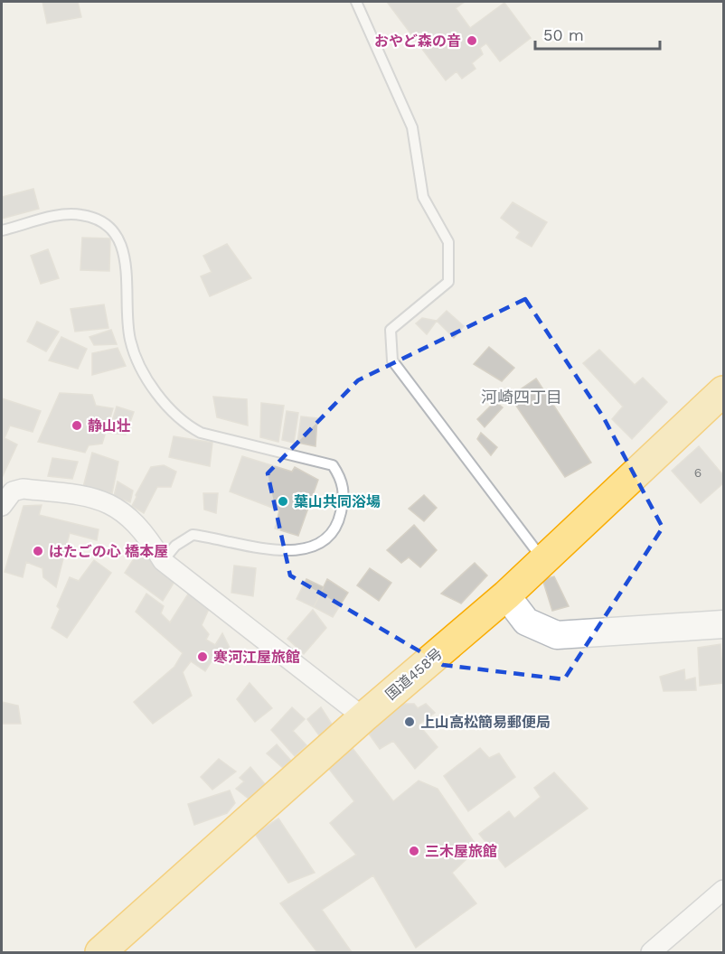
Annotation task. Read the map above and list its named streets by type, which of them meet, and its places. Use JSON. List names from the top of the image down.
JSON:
{
  "streets": {
    "highway": ["国道458号"]
  },
  "districts": ["河崎四丁目"],
  "places": [
    "おやど森の音",
    "静山壮",
    "葉山共同浴場",
    "はたごの心 橋本屋",
    "寒河江屋旅館",
    "上山高松簡易郵便局",
    "三木屋旅館"
  ],
  "house_numbers": ["6"],
  "scale_bar": "50 m"
}
